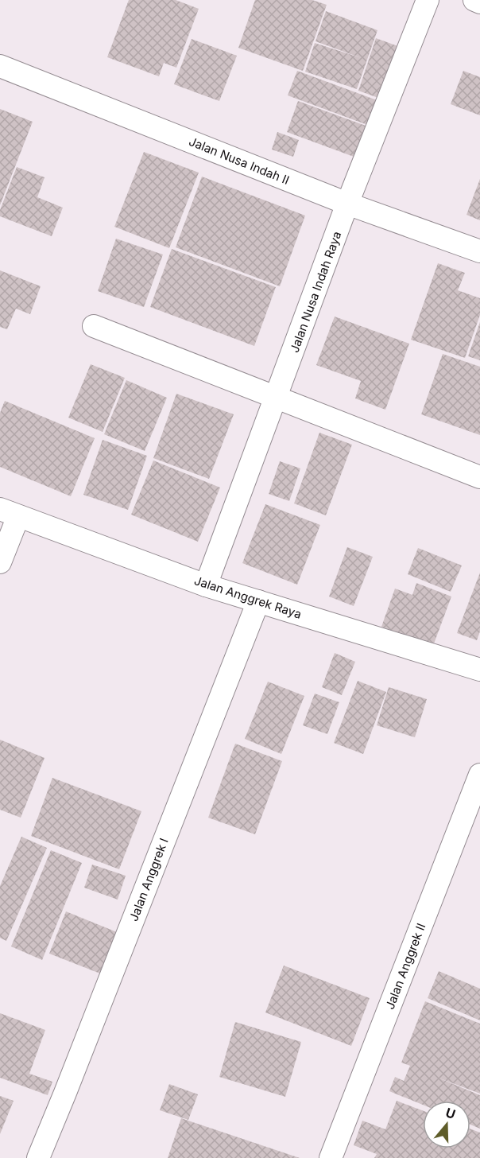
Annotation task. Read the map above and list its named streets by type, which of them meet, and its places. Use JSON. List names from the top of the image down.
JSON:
{
  "streets": {
    "street": [
      "Jalan Nusa Indah II",
      "Jalan Nusa Indah Raya",
      "Jalan Anggrek Raya",
      "Jalan Anggrek I",
      "Jalan Anggrek II"
    ]
  },
  "crossings": [
    ["Jalan Nusa Indah II", "Jalan Nusa Indah Raya"],
    ["Jalan Nusa Indah Raya", "Jalan Anggrek Raya"],
    ["Jalan Anggrek Raya", "Jalan Anggrek I"]
  ],
  "north": "top"
}
